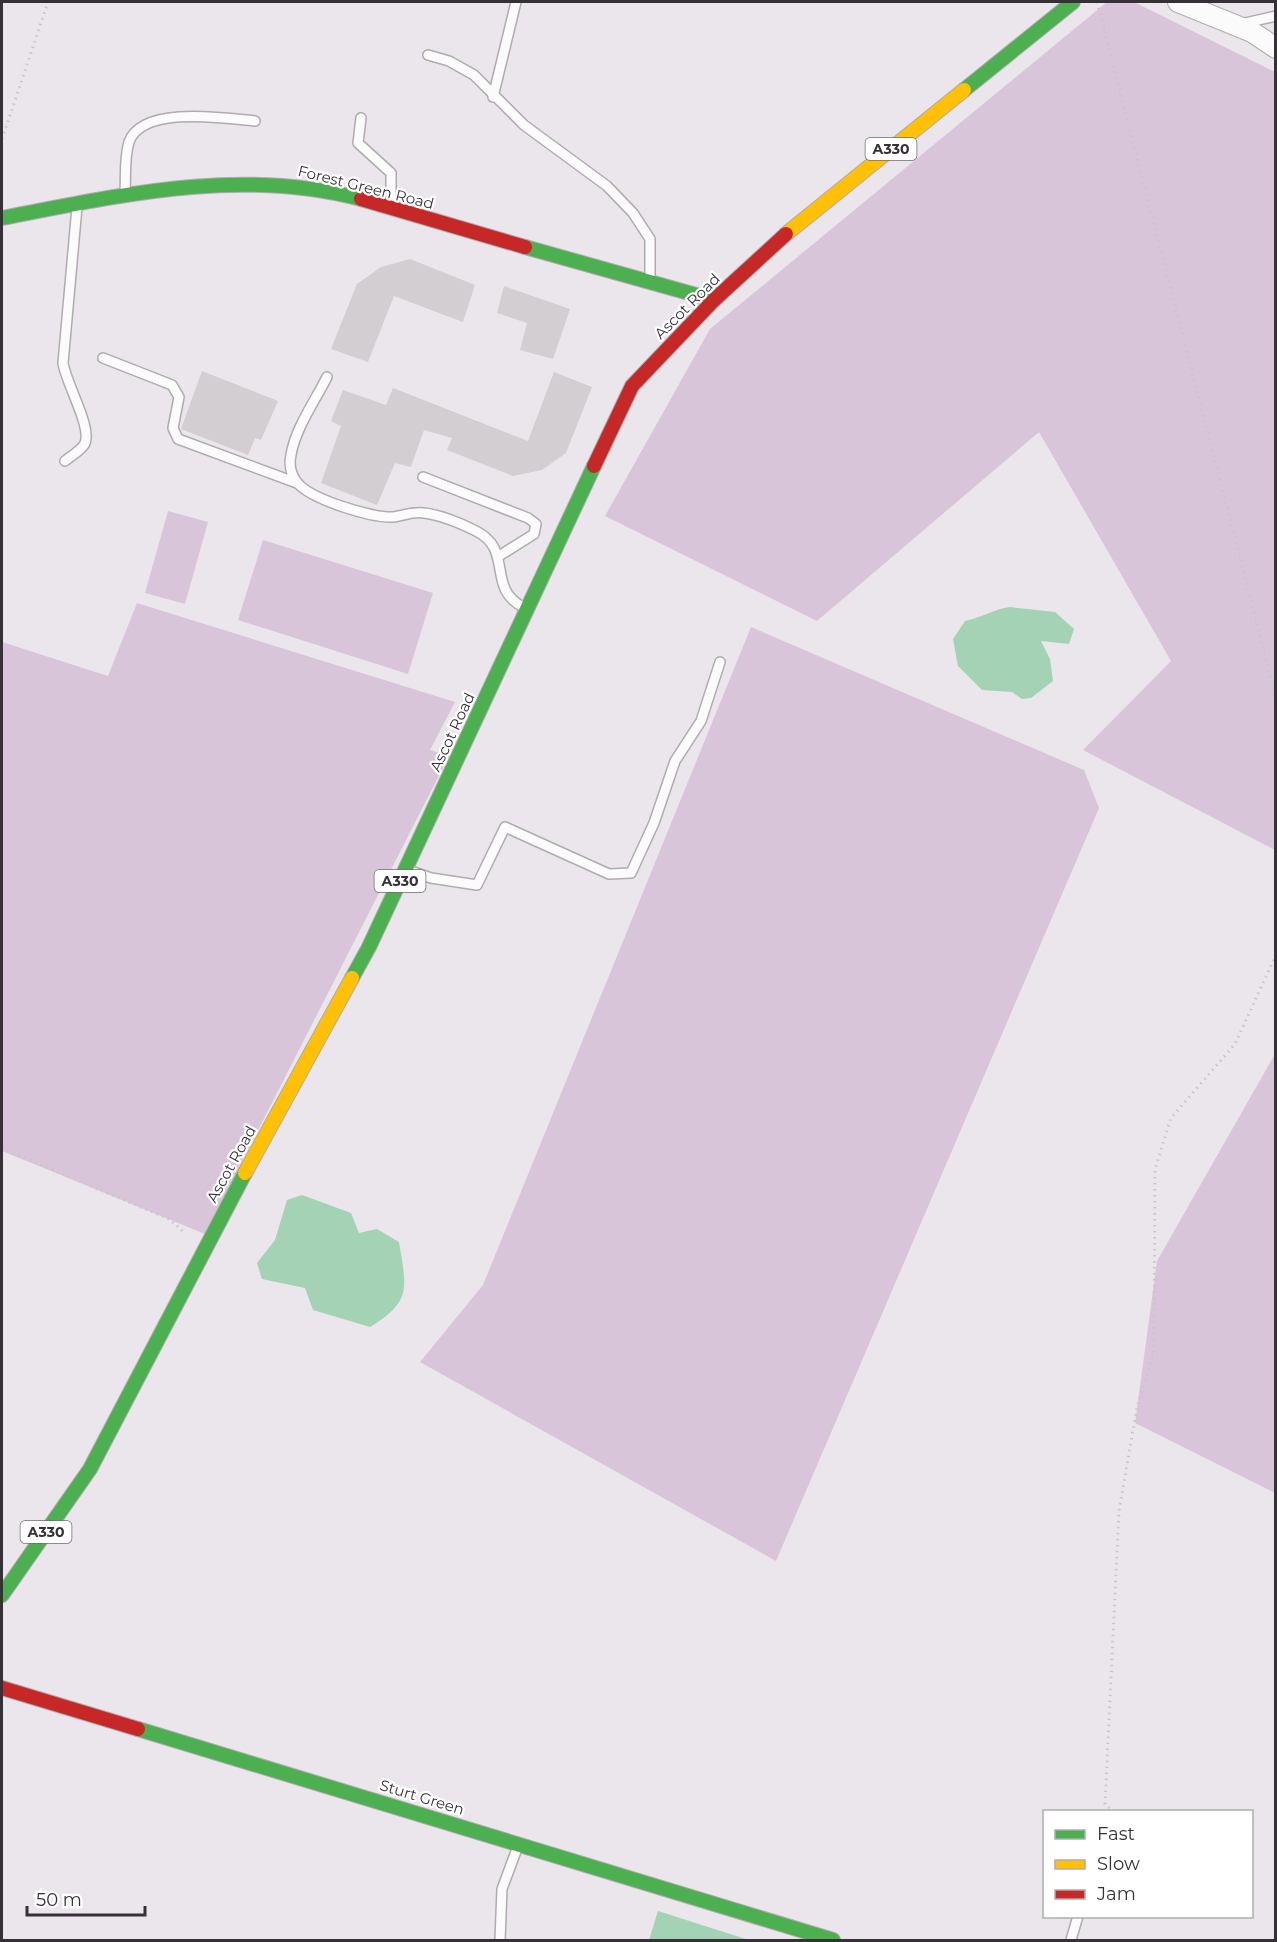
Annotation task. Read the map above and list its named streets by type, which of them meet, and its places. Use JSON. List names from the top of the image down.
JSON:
{
  "streets": {
    "main road": [
      "A330",
      "Forest Green Road",
      "Ascot Road",
      "Sturt Green"
    ]
  },
  "crossings": [
    ["Forest Green Road", "Ascot Road"]
  ],
  "legend": ["Fast", "Slow", "Jam"],
  "scale_bar": "50 m"
}
